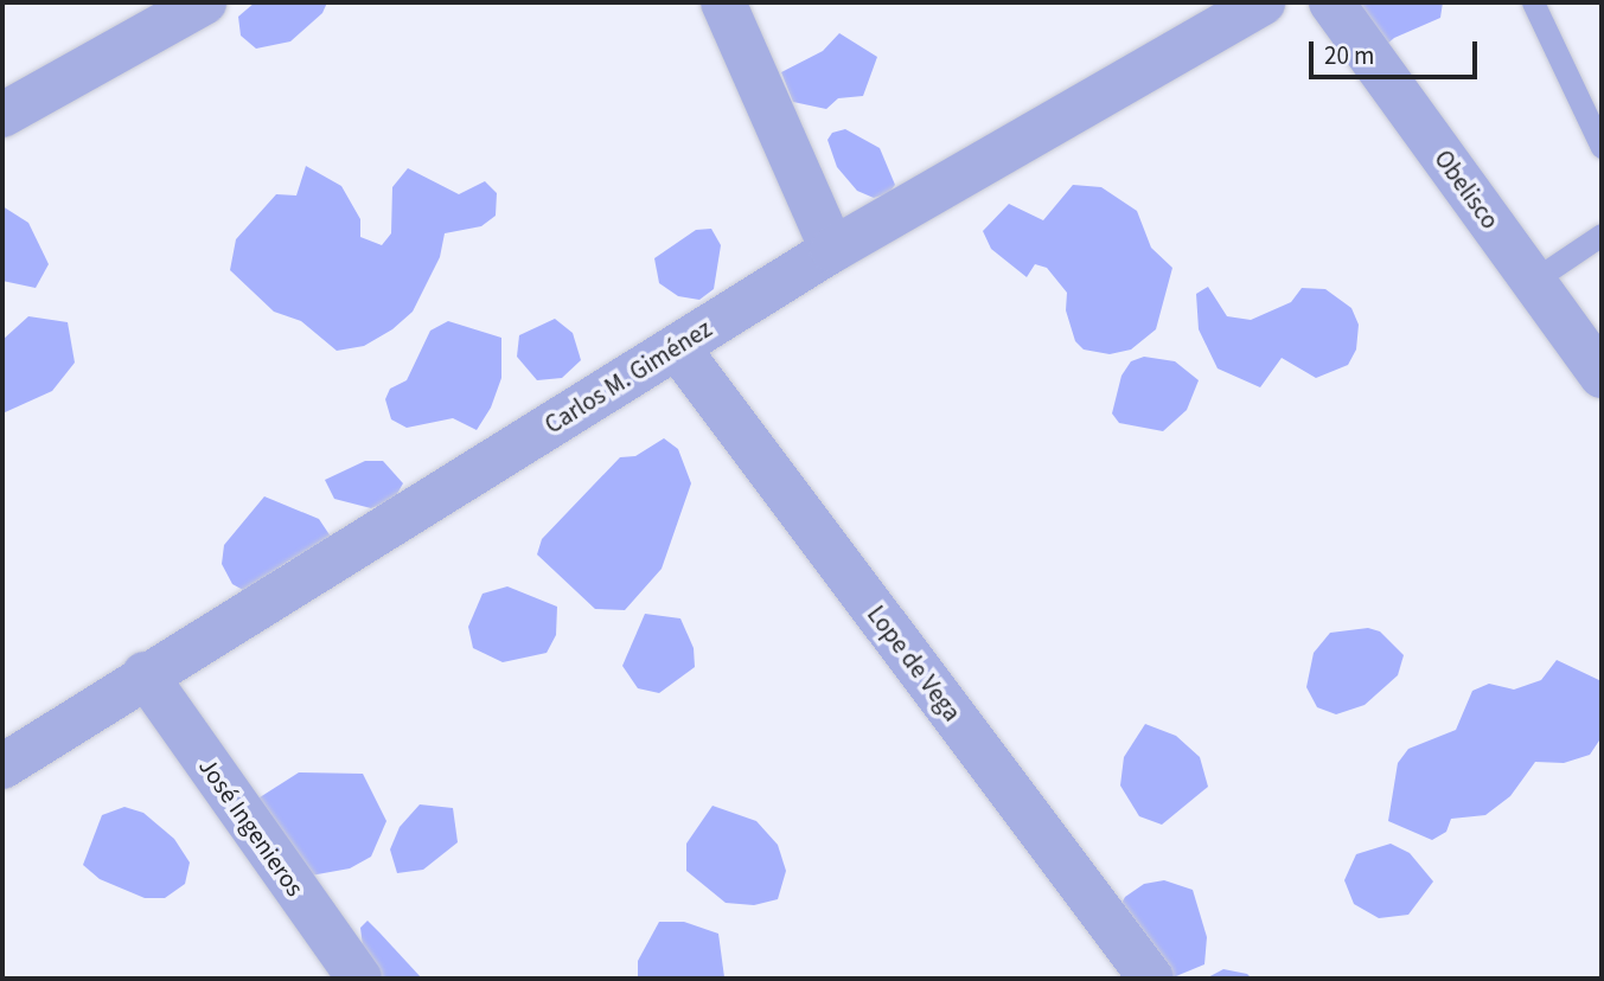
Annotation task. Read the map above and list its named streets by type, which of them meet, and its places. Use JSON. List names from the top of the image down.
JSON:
{
  "streets": {
    "street": [
      "Obelisco",
      "Carlos M. Giménez",
      "Lope de Vega",
      "José Ingenieros"
    ]
  },
  "crossings": [
    ["Carlos M. Giménez", "Lope de Vega"],
    ["Carlos M. Giménez", "José Ingenieros"]
  ],
  "scale_bar": "20 m"
}
